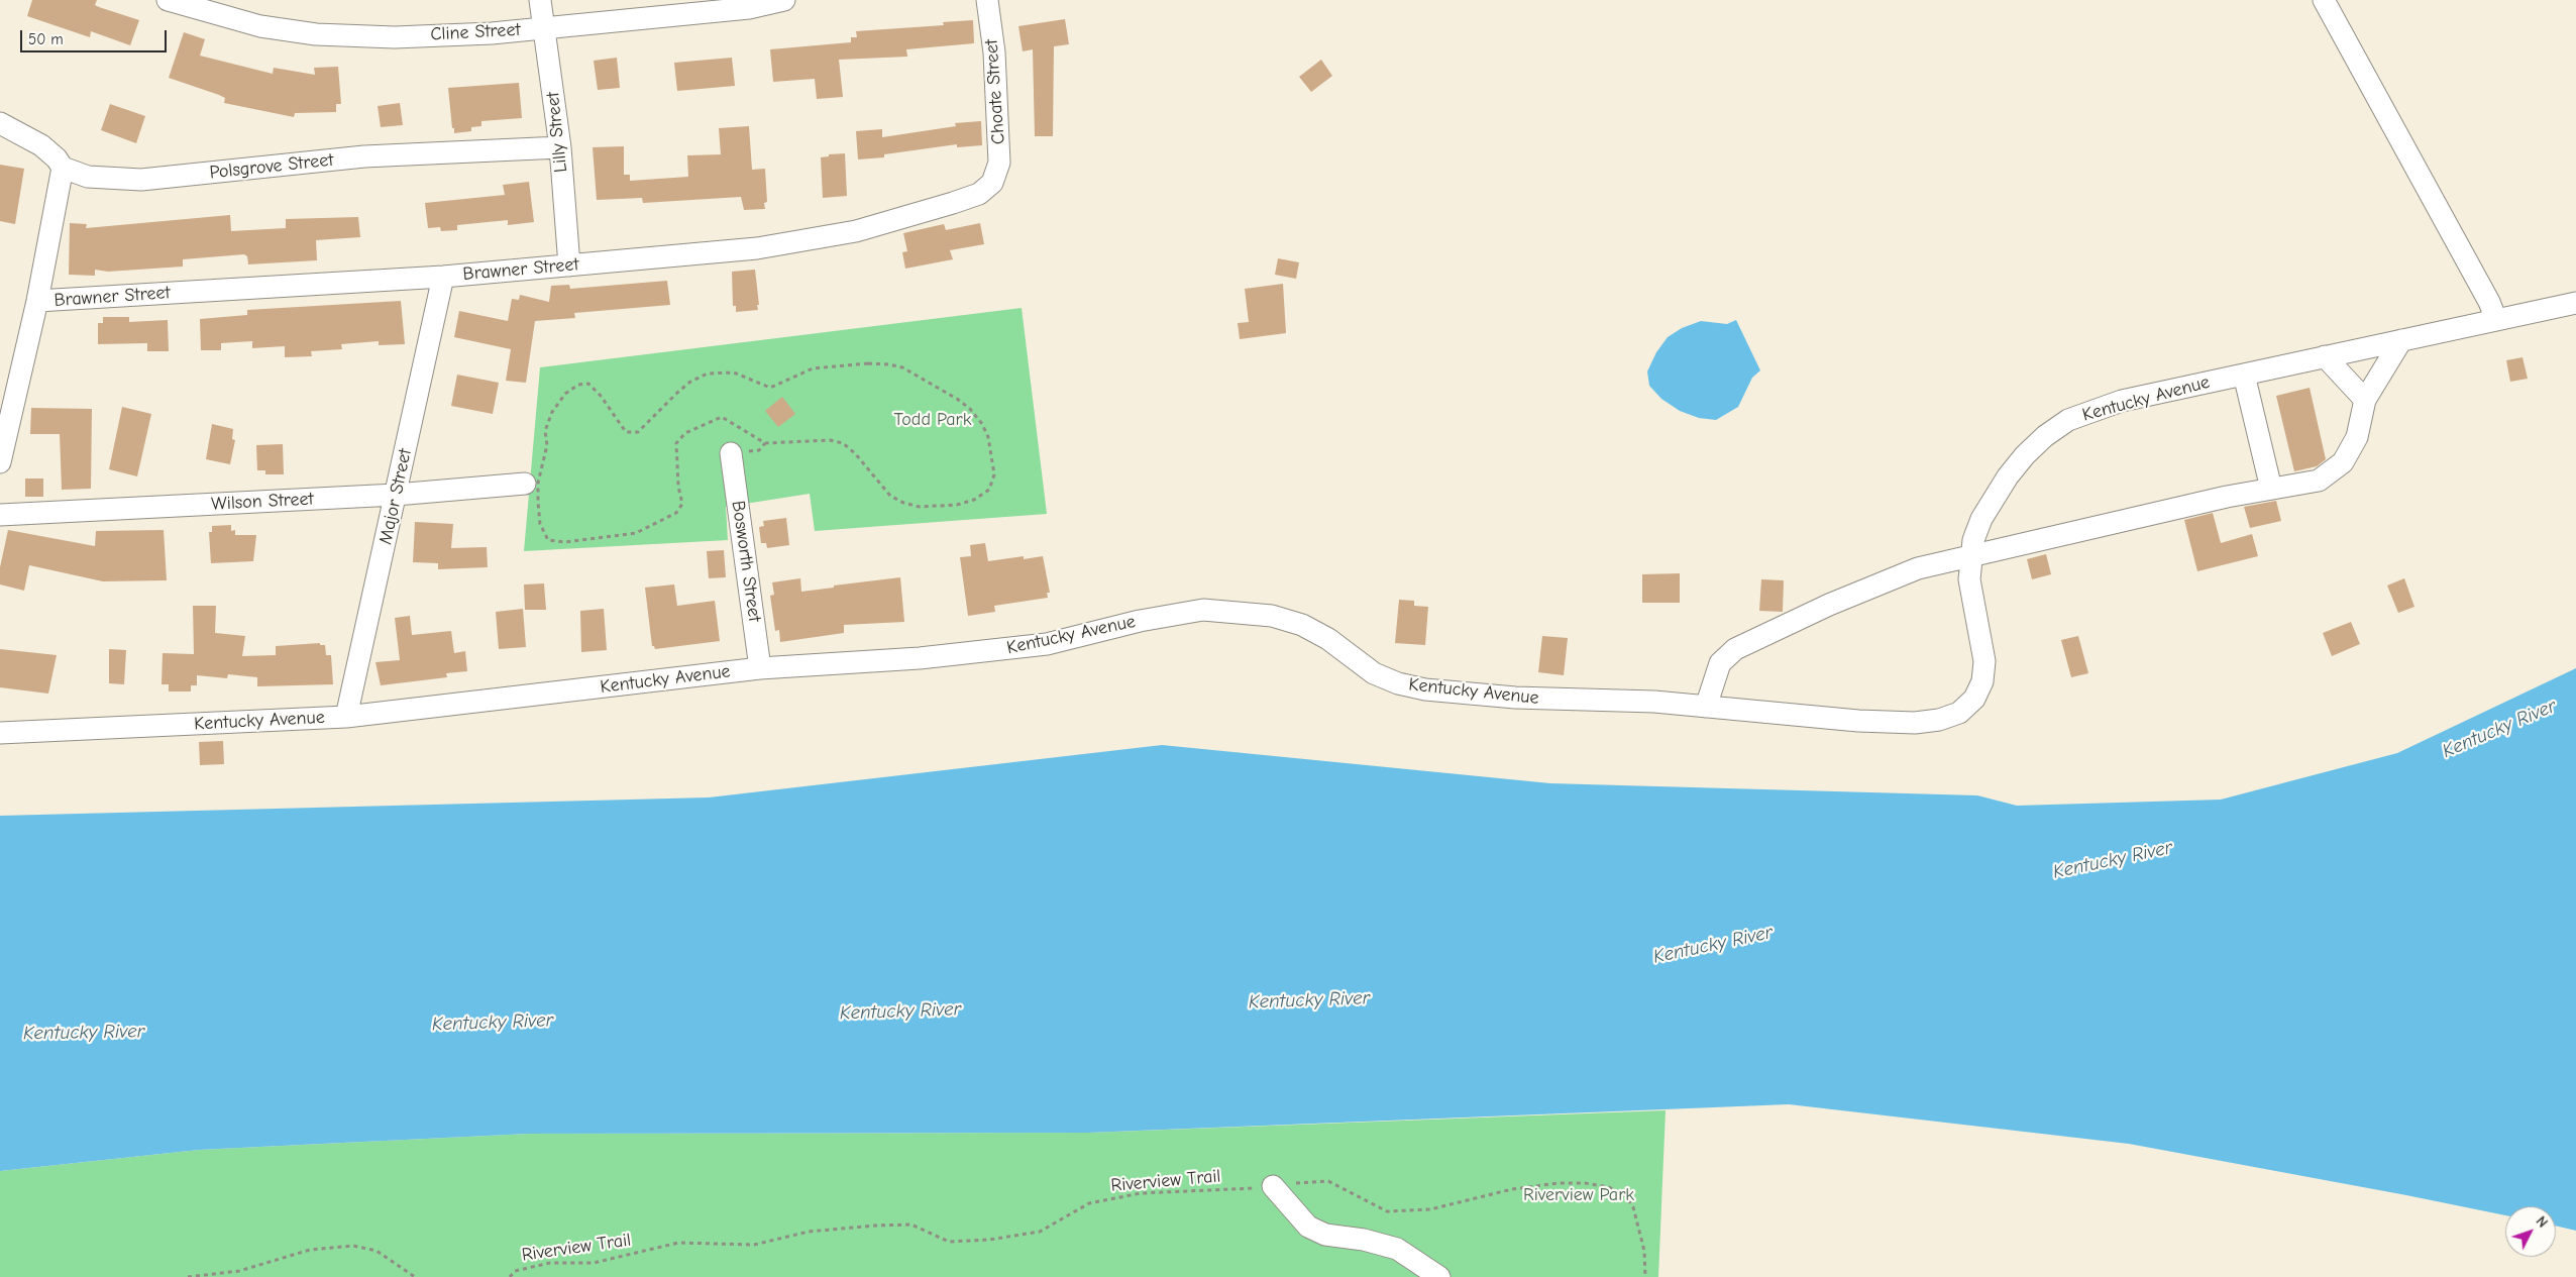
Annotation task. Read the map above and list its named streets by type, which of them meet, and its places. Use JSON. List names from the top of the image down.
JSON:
{
  "streets": {
    "street": [
      "Cline Street",
      "Choate Street",
      "Lilly Street",
      "Polsgrove Street",
      "Brawner Street",
      "Kentucky Avenue",
      "Major Street",
      "Wilson Street",
      "Bosworth Street"
    ],
    "path": ["Riverview Trail"]
  },
  "crossings": [
    ["Cline Street", "Lilly Street"],
    ["Choate Street", "Brawner Street"],
    ["Lilly Street", "Polsgrove Street"],
    ["Lilly Street", "Brawner Street"],
    ["Brawner Street", "Major Street"],
    ["Kentucky Avenue", "Major Street"],
    ["Kentucky Avenue", "Bosworth Street"],
    ["Major Street", "Wilson Street"]
  ],
  "water": ["Kentucky River"],
  "parks": ["Todd Park", "Riverview Park"],
  "scale_bar": "50 m",
  "north": "top right"
}
